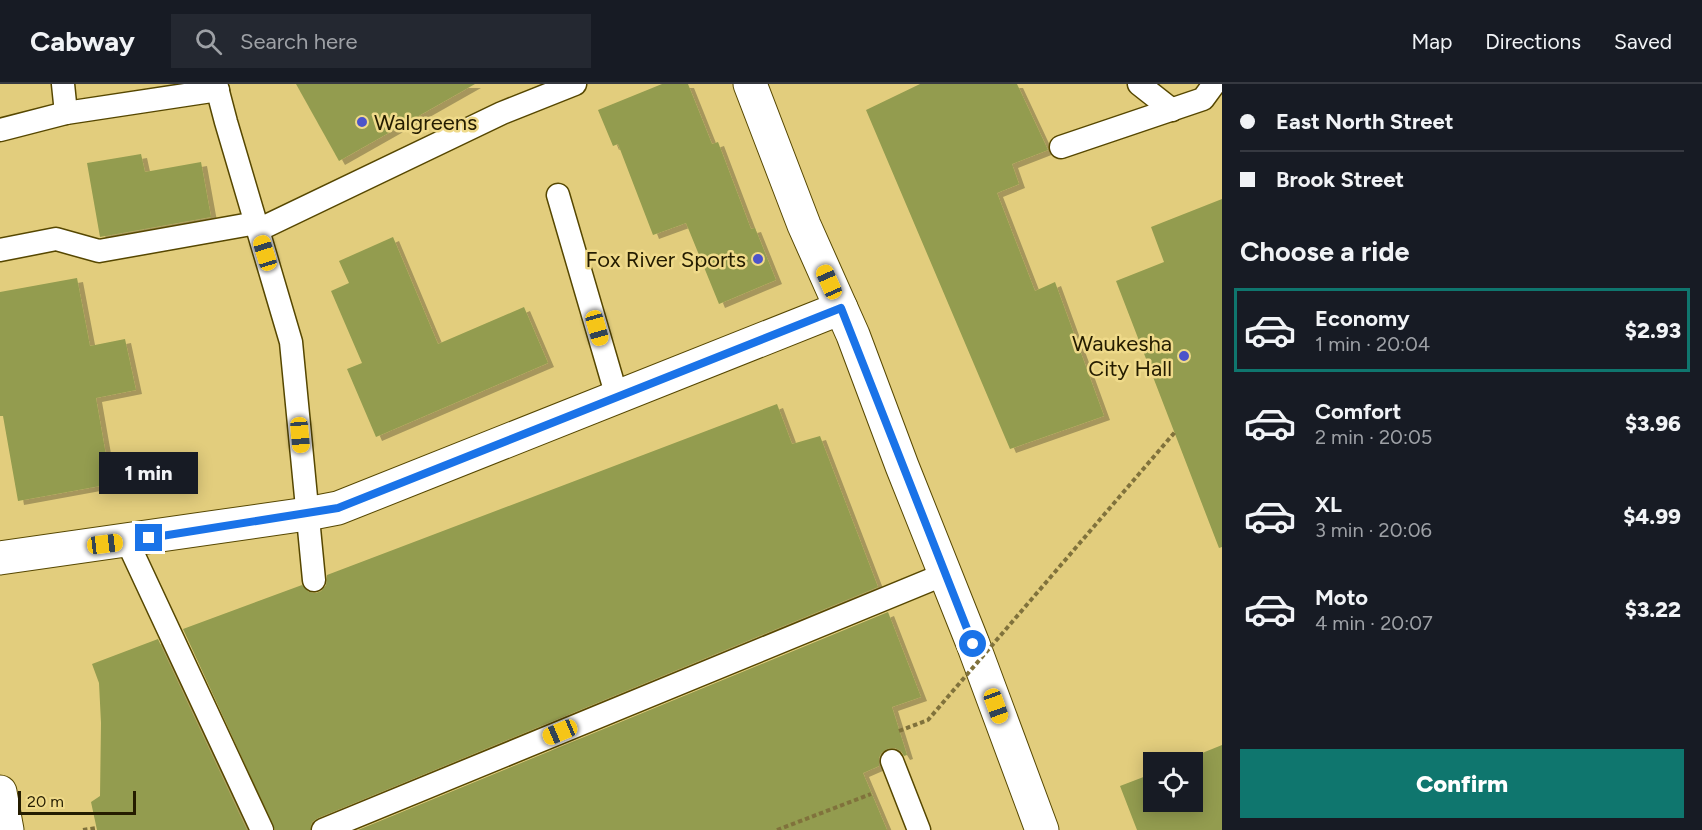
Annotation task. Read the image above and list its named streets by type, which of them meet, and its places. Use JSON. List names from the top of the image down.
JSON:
{
  "places": ["Walgreens", "Fox River Sports", "Waukesha City Hall"],
  "scale_bar": "20 m",
  "page": {
    "header": "Cabway",
    "search": "Search here",
    "nav": ["Map", "Directions", "Saved"],
    "banner": ["East North Street", "Brook Street"],
    "heading": "Choose a ride",
    "list": [
      {
        "name": "Economy",
        "note": "1 min · 20:04",
        "value": "$2.93"
      },
      {
        "name": "Comfort",
        "note": "2 min · 20:05",
        "value": "$3.96"
      },
      {
        "name": "XL",
        "note": "3 min · 20:06",
        "value": "$4.99"
      },
      {
        "name": "Moto",
        "note": "4 min · 20:07",
        "value": "$3.22"
      }
    ],
    "bubble": "1 min",
    "buttons": "Confirm",
    "scale": "20 m"
  }
}
